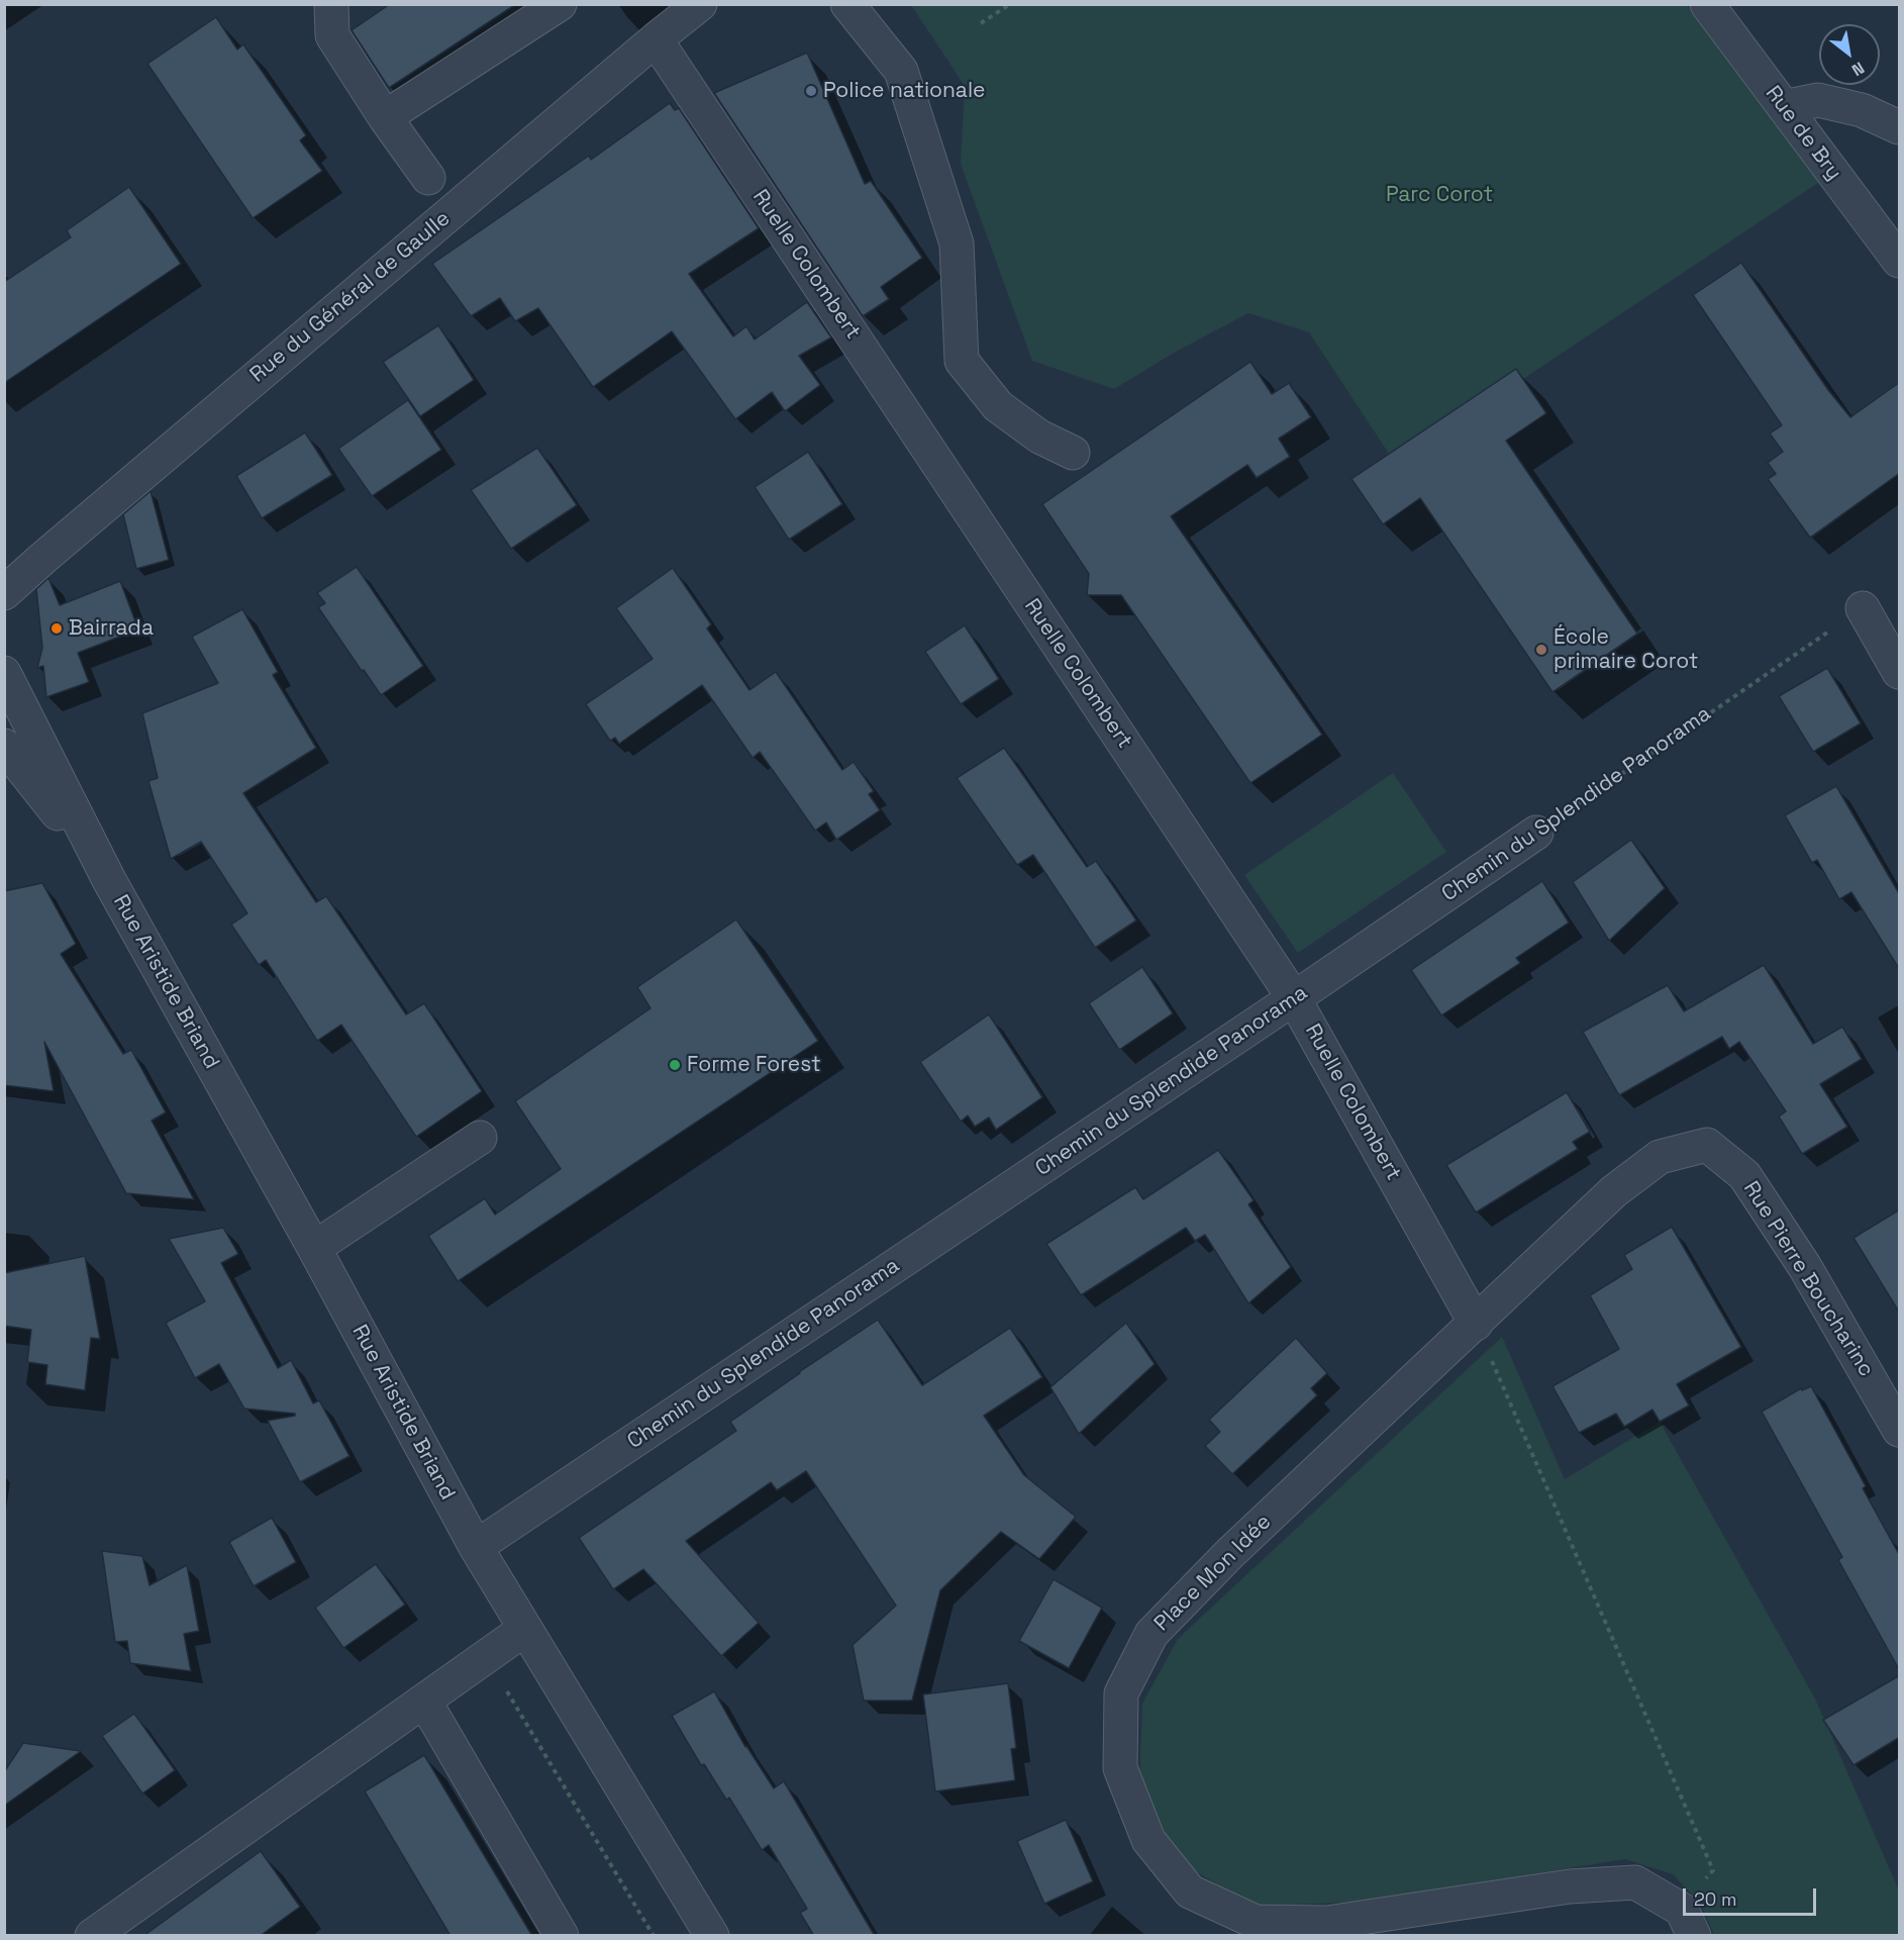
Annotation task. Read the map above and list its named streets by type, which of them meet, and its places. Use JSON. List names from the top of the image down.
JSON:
{
  "streets": {
    "street": [
      "Rue de Bry",
      "Ruelle Colombert",
      "Rue du Général de Gaulle",
      "Chemin du Splendide Panorama",
      "Rue Aristide Briand",
      "Rue Pierre Boucharinc",
      "Place Mon Idée"
    ]
  },
  "crossings": [
    ["Ruelle Colombert", "Rue du Général de Gaulle"],
    ["Ruelle Colombert", "Chemin du Splendide Panorama"],
    ["Ruelle Colombert", "Rue Pierre Boucharinc"],
    ["Ruelle Colombert", "Place Mon Idée"],
    ["Chemin du Splendide Panorama", "Rue Aristide Briand"],
    ["Rue Pierre Boucharinc", "Place Mon Idée"]
  ],
  "parks": ["Parc Corot"],
  "places": [
    "Police nationale",
    "Bairrada",
    "École primaire Corot",
    "Forme Forest"
  ],
  "scale_bar": "20 m",
  "north": "bottom right"
}
